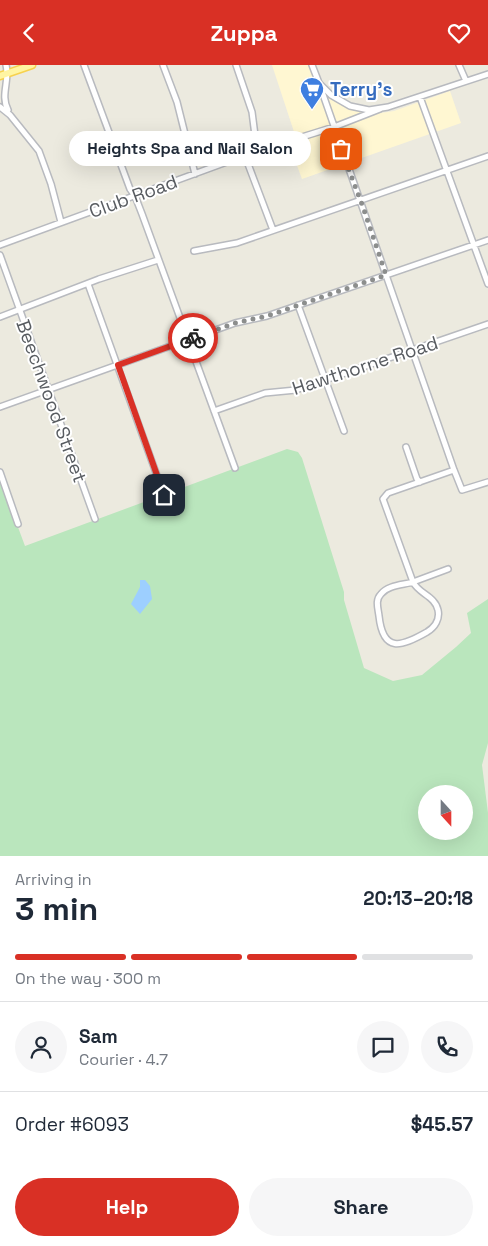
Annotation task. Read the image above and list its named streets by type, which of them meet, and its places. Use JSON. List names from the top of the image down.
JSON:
{
  "streets": {
    "street": ["Club Road", "Hawthorne Road", "Beechwood Street"]
  },
  "places": {
    "supermarket": ["Terry's"],
    "other": ["Heights Spa and Nail Salon"]
  },
  "north": "bottom",
  "page": {
    "header": "Zuppa",
    "bubble": "Heights Spa and Nail Salon",
    "heading": ["3 min", "Arriving in", "20:13–20:18"],
    "panel": [
      "Sam",
      "Courier · 4.7",
      "Order #6093",
      "$45.57"
    ],
    "bar": "On the way · 300 m",
    "buttons": ["Help", "Share"]
  }
}
